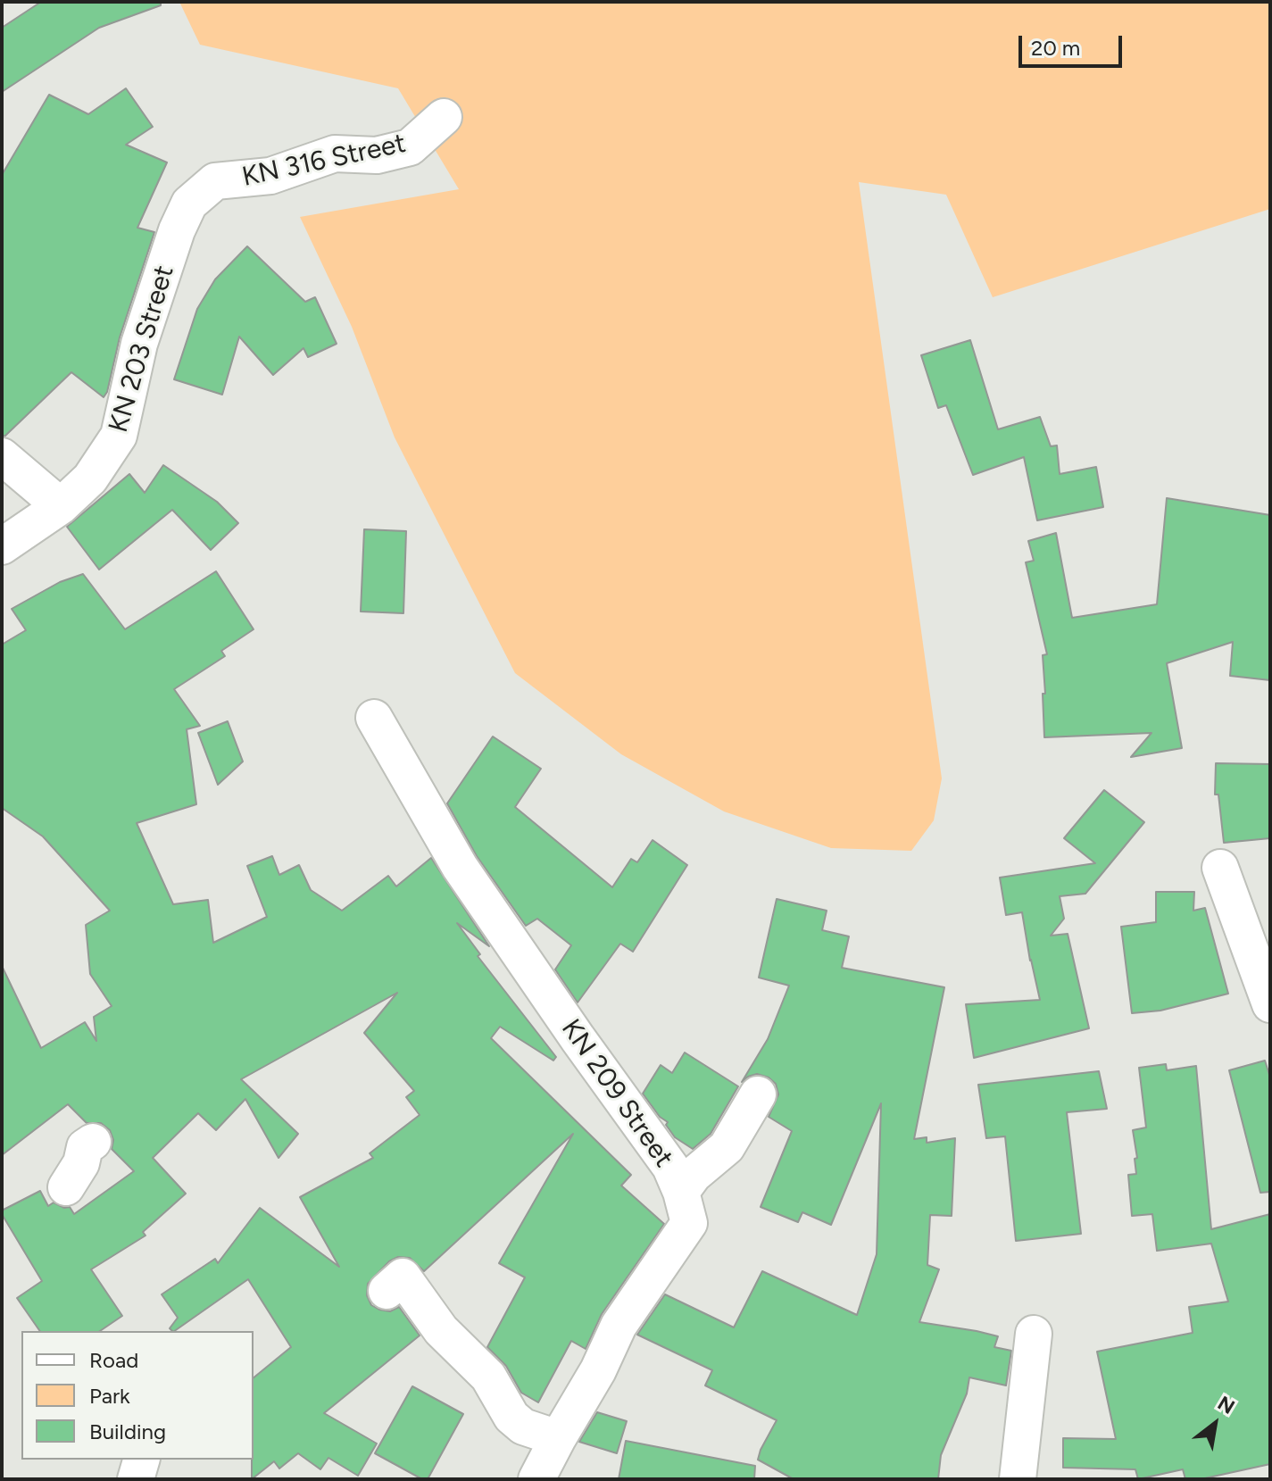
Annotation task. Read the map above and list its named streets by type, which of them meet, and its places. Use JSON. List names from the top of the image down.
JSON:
{
  "streets": {
    "street": ["KN 316 Street", "KN 203 Street", "KN 209 Street"]
  },
  "crossings": [
    ["KN 316 Street", "KN 203 Street"]
  ],
  "legend": ["Road", "Park", "Building"],
  "scale_bar": "20 m",
  "north": "top right"
}
